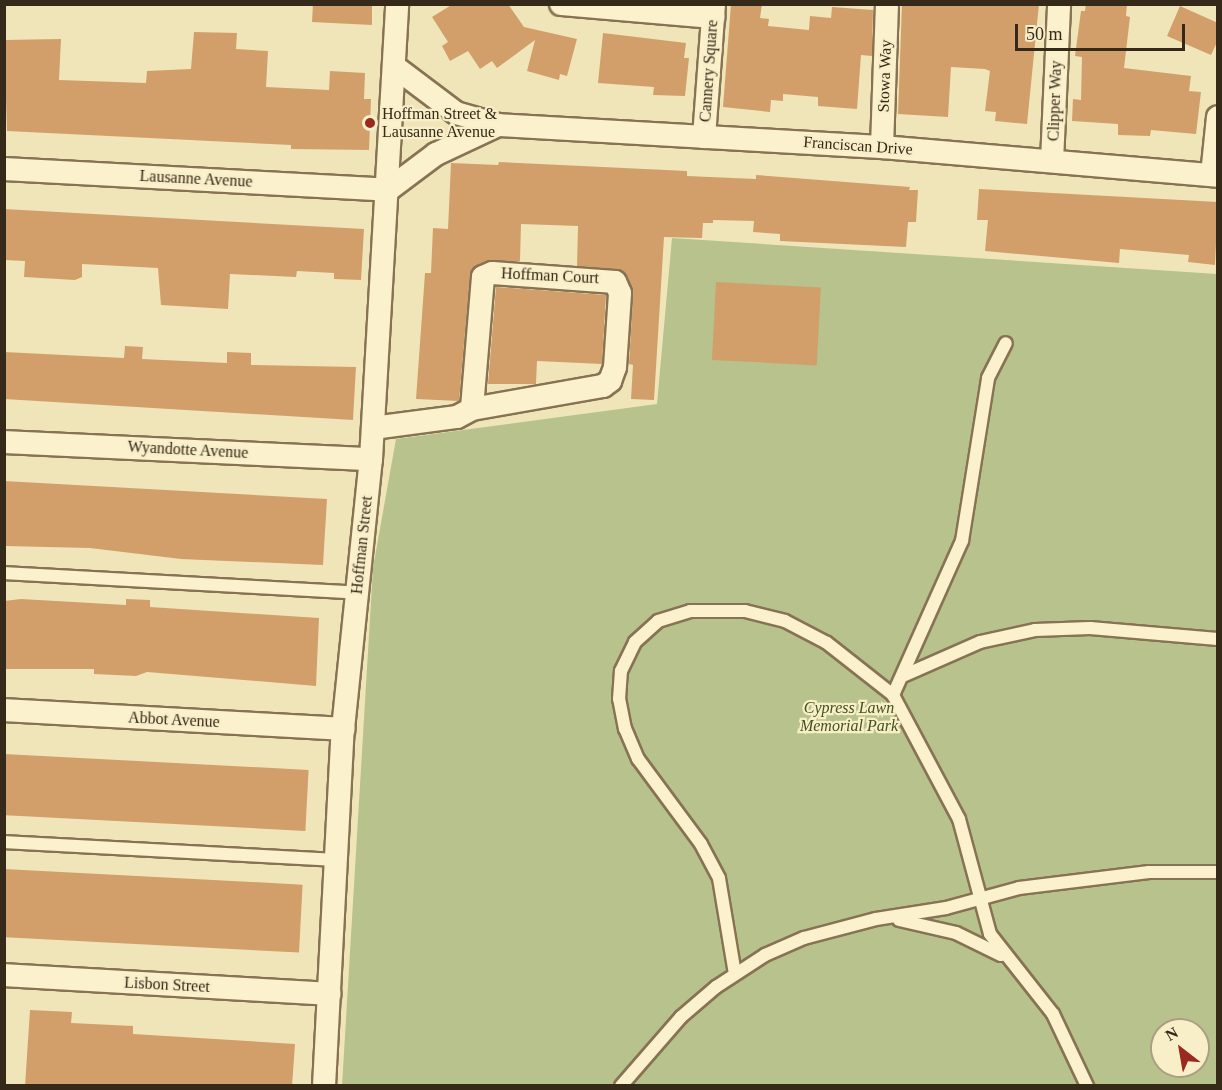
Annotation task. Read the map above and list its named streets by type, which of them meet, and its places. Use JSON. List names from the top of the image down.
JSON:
{
  "streets": {
    "street": [
      "Cannery Square",
      "Stowa Way",
      "Clipper Way",
      "Franciscan Drive",
      "Lausanne Avenue",
      "Hoffman Court",
      "Wyandotte Avenue",
      "Hoffman Street",
      "Abbot Avenue",
      "Lisbon Street"
    ]
  },
  "crossings": [
    ["Cannery Square", "Franciscan Drive"],
    ["Stowa Way", "Franciscan Drive"],
    ["Clipper Way", "Franciscan Drive"],
    ["Franciscan Drive", "Lausanne Avenue"],
    ["Franciscan Drive", "Hoffman Street"],
    ["Lausanne Avenue", "Hoffman Street"],
    ["Hoffman Court", "Hoffman Street"],
    ["Wyandotte Avenue", "Hoffman Street"],
    ["Hoffman Street", "Abbot Avenue"],
    ["Hoffman Street", "Lisbon Street"]
  ],
  "parks": ["Cypress Lawn Memorial Park"],
  "places": ["Hoffman Street & Lausanne Avenue"],
  "scale_bar": "50 m",
  "north": "top left"
}
